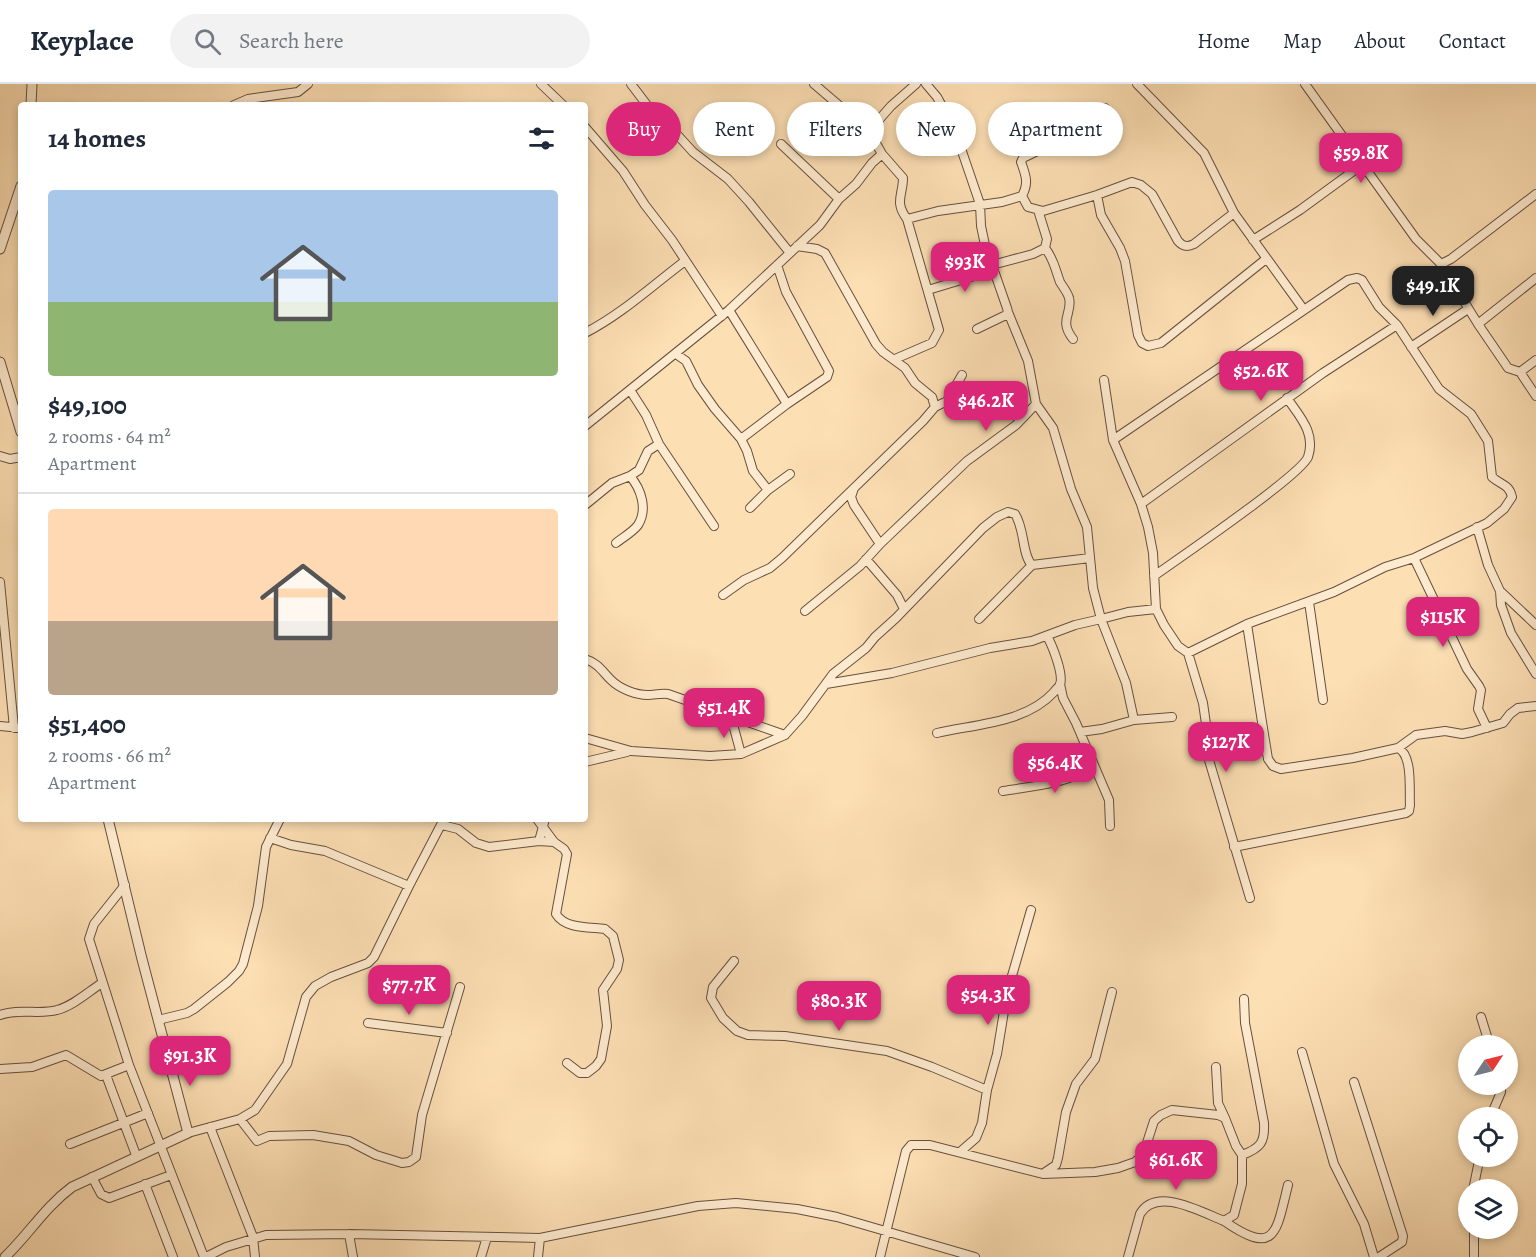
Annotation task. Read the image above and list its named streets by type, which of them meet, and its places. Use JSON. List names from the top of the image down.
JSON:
{
  "north": "top right",
  "page": {
    "header": "Keyplace",
    "search": "Search here",
    "nav": [
      "Home",
      "Map",
      "About",
      "Contact"
    ],
    "chip": [
      "Buy",
      "Rent",
      "Filters",
      "New",
      "Apartment"
    ],
    "heading": "14 homes",
    "price": [
      "$59.8K",
      "$93K",
      "$49.1K",
      "$52.6K",
      "$46.2K",
      "$115K",
      "$51.4K",
      "$127K",
      "$56.4K",
      "$77.7K",
      "$54.3K",
      "$80.3K",
      "$91.3K",
      "$61.6K"
    ],
    "list": [
      {
        "name": "$49,100",
        "note": "2 rooms · 64 m² · Apartment"
      },
      {
        "name": "$51,400",
        "note": "2 rooms · 66 m² · Apartment"
      }
    ]
  }
}
